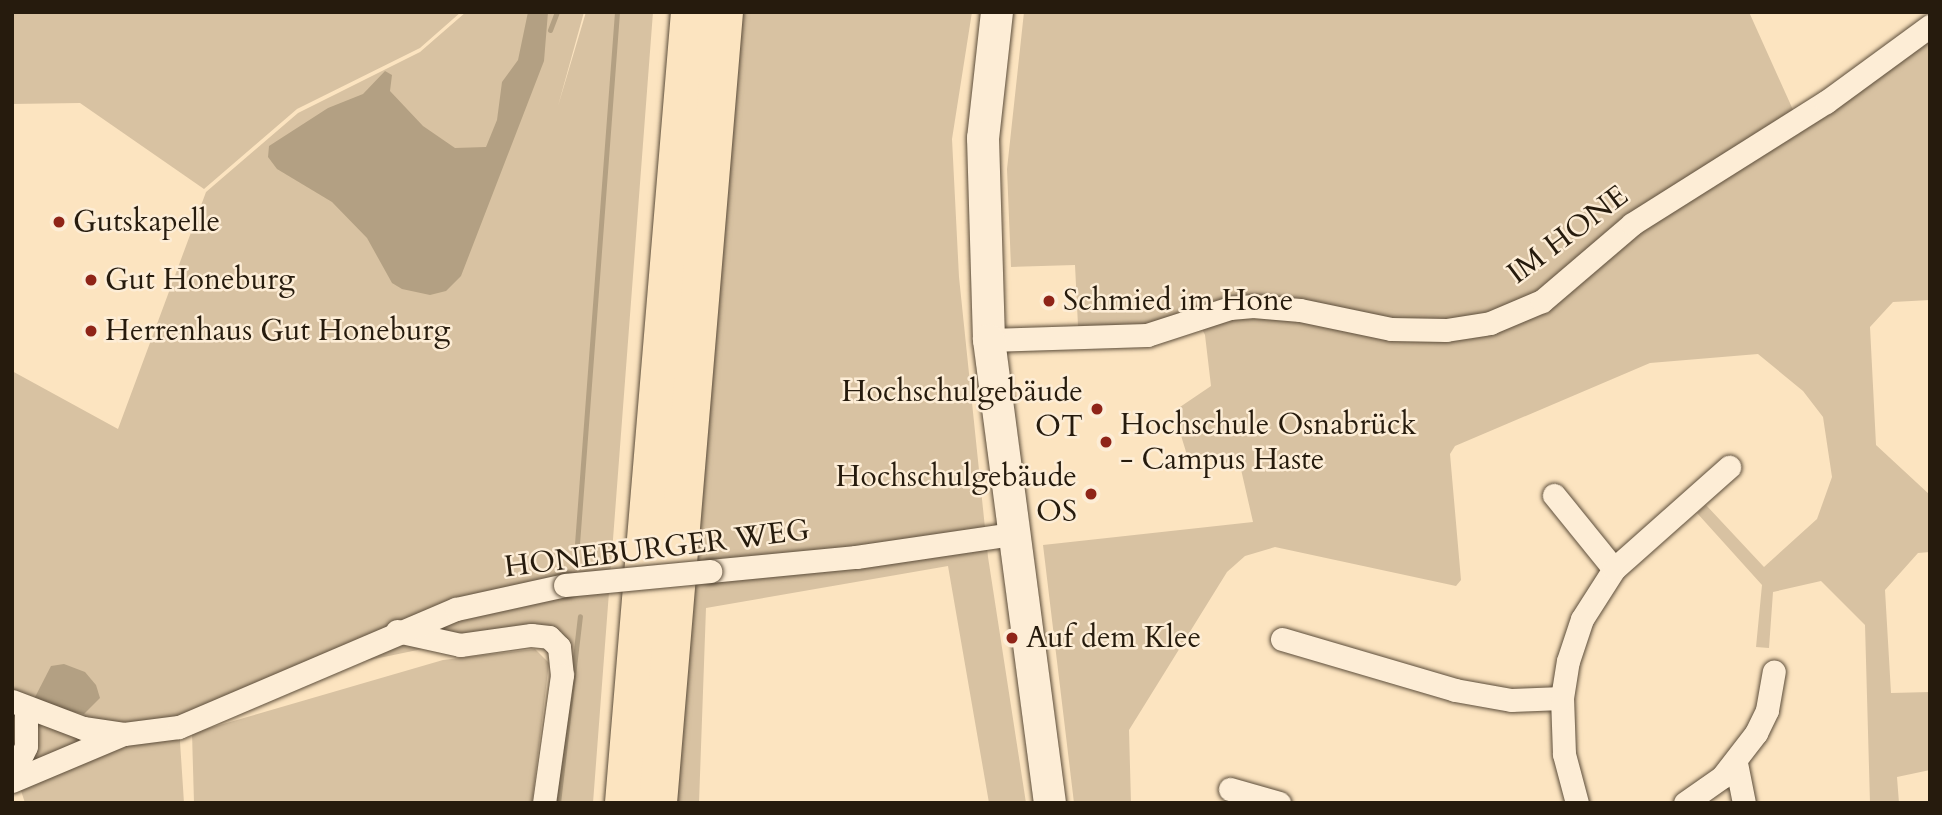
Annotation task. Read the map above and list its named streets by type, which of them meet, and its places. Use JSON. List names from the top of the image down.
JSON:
{
  "streets": {
    "street": ["IM HONE", "HONEBURGER WEG"]
  },
  "places": [
    "Gutskapelle",
    "Gut Honeburg",
    "Schmied im Hone",
    "Herrenhaus Gut Honeburg",
    "Hochschulgebäude OT",
    "Hochschule Osnabrück - Campus Haste",
    "Hochschulgebäude OS",
    "Auf dem Klee"
  ]
}
